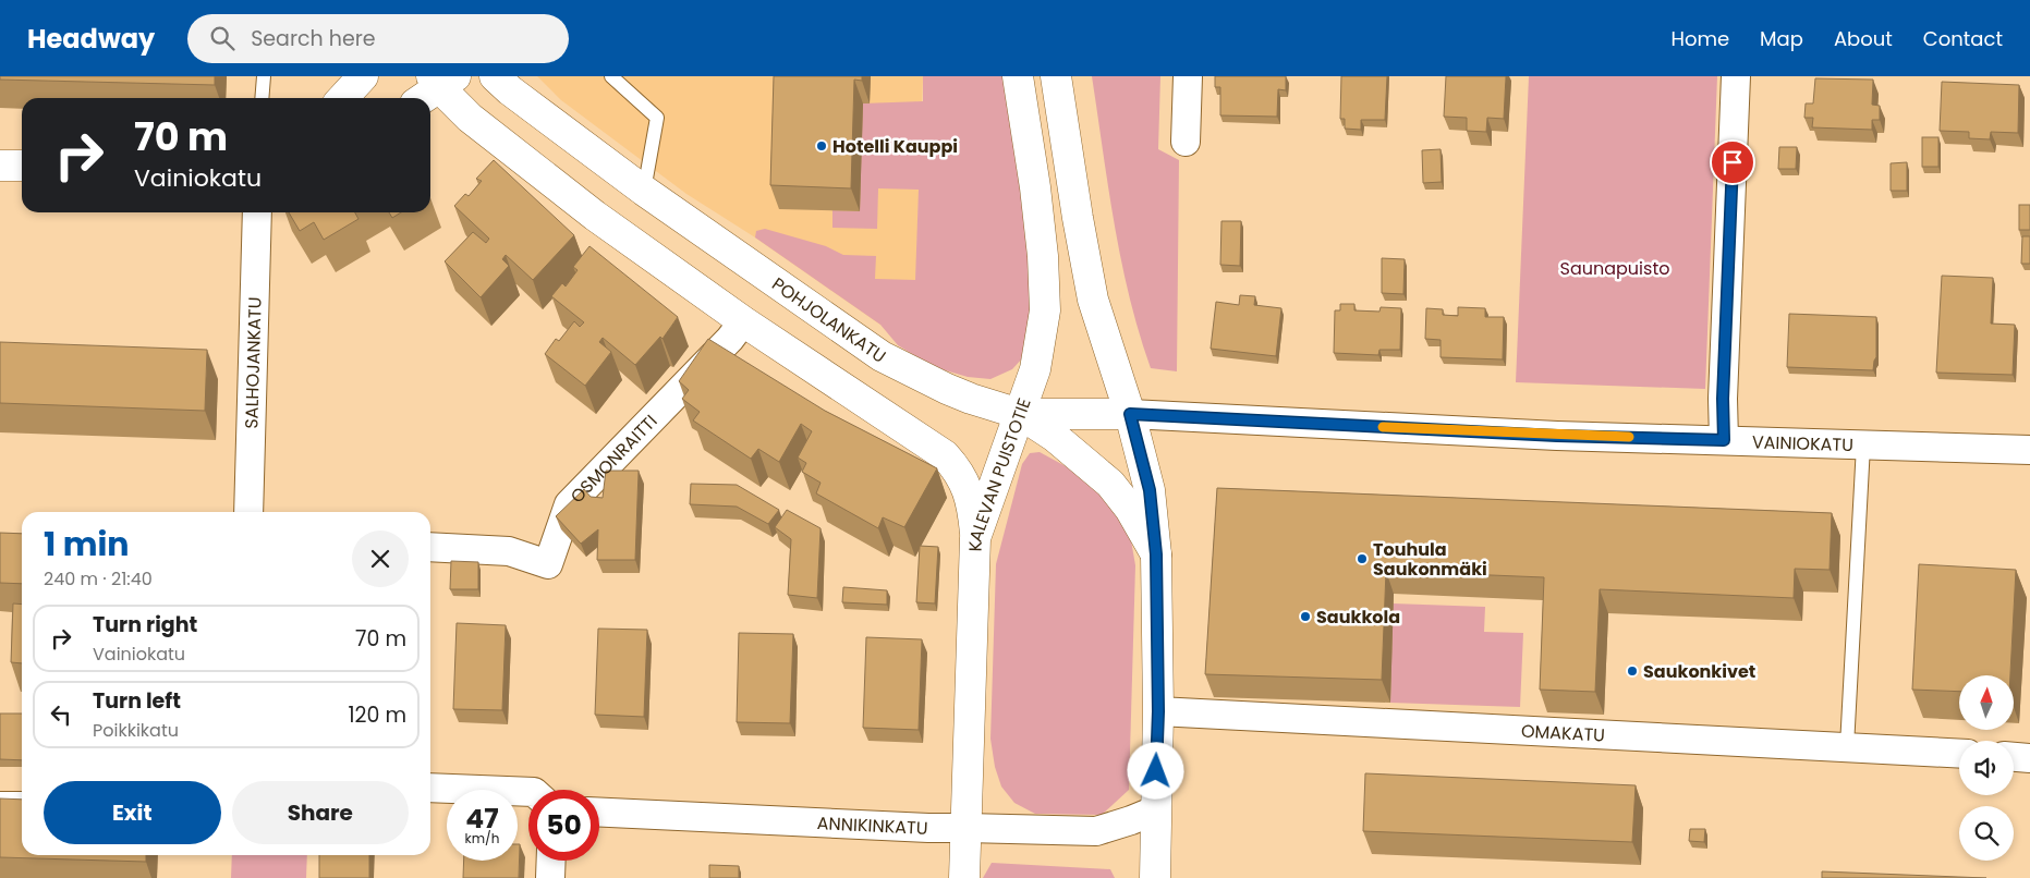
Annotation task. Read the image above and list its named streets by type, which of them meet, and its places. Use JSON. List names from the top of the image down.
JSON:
{
  "streets": {
    "main road": ["POHJOLANKATU", "VAINIOKATU", "KALEVAN PUISTOTIE"],
    "street": [
      "SALHOJANKATU",
      "OSMONRAITTI",
      "OMAKATU",
      "ANNIKINKATU"
    ]
  },
  "crossings": [
    ["POHJOLANKATU", "VAINIOKATU"],
    ["POHJOLANKATU", "KALEVAN PUISTOTIE"],
    ["VAINIOKATU", "KALEVAN PUISTOTIE"],
    ["KALEVAN PUISTOTIE", "ANNIKINKATU"]
  ],
  "parks": ["Saunapuisto"],
  "places": [
    "Hotelli Kauppi",
    "Touhula Saukonmäki",
    "Saukkola",
    "Saukonkivet"
  ],
  "north": "top",
  "page": {
    "header": "Headway",
    "search": "Search here",
    "nav": [
      "Home",
      "Map",
      "About",
      "Contact"
    ],
    "turn": ["70 m", "Vainiokatu"],
    "heading": ["1 min", "240 m · 21:40"],
    "list": [
      {
        "name": "Turn right",
        "note": "Vainiokatu",
        "value": "70 m"
      },
      {
        "name": "Turn left",
        "note": "Poikkikatu",
        "value": "120 m"
      }
    ],
    "buttons": ["Exit", "Share"],
    "speed": "47 km/h",
    "limit": "50"
  }
}
